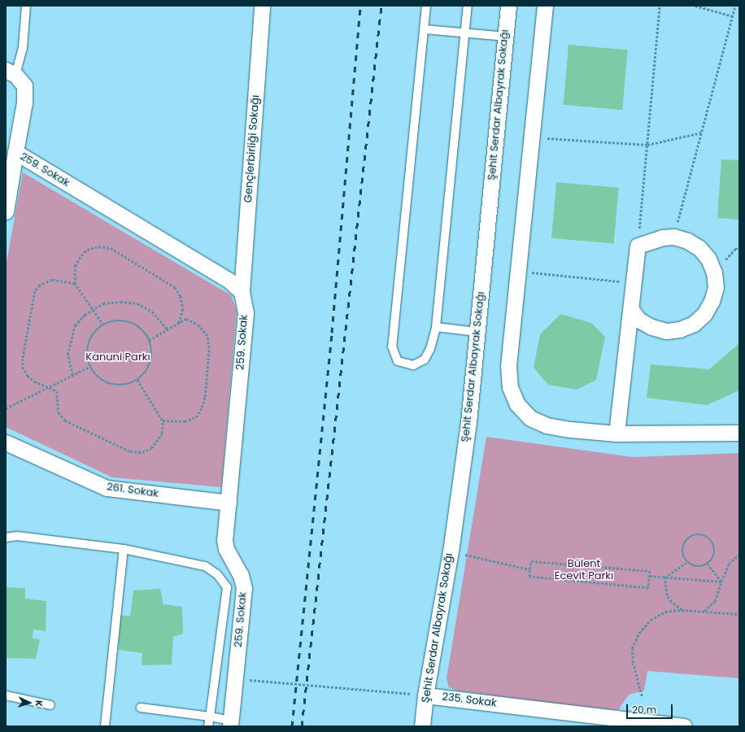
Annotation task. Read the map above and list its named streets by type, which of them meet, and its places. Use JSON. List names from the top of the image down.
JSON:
{
  "streets": {
    "street": [
      "Şehit Serdar Albayrak Sokağı",
      "Gençlerbirliği Sokağı",
      "259. Sokak",
      "261. Sokak",
      "235. Sokak"
    ]
  },
  "crossings": [
    ["Şehit Serdar Albayrak Sokağı", "235. Sokak"],
    ["Gençlerbirliği Sokağı", "259. Sokak"],
    ["259. Sokak", "261. Sokak"]
  ],
  "parks": ["Kanuni Parkı", "Bülent Ecevit Parkı"],
  "scale_bar": "20 m",
  "north": "right"
}
